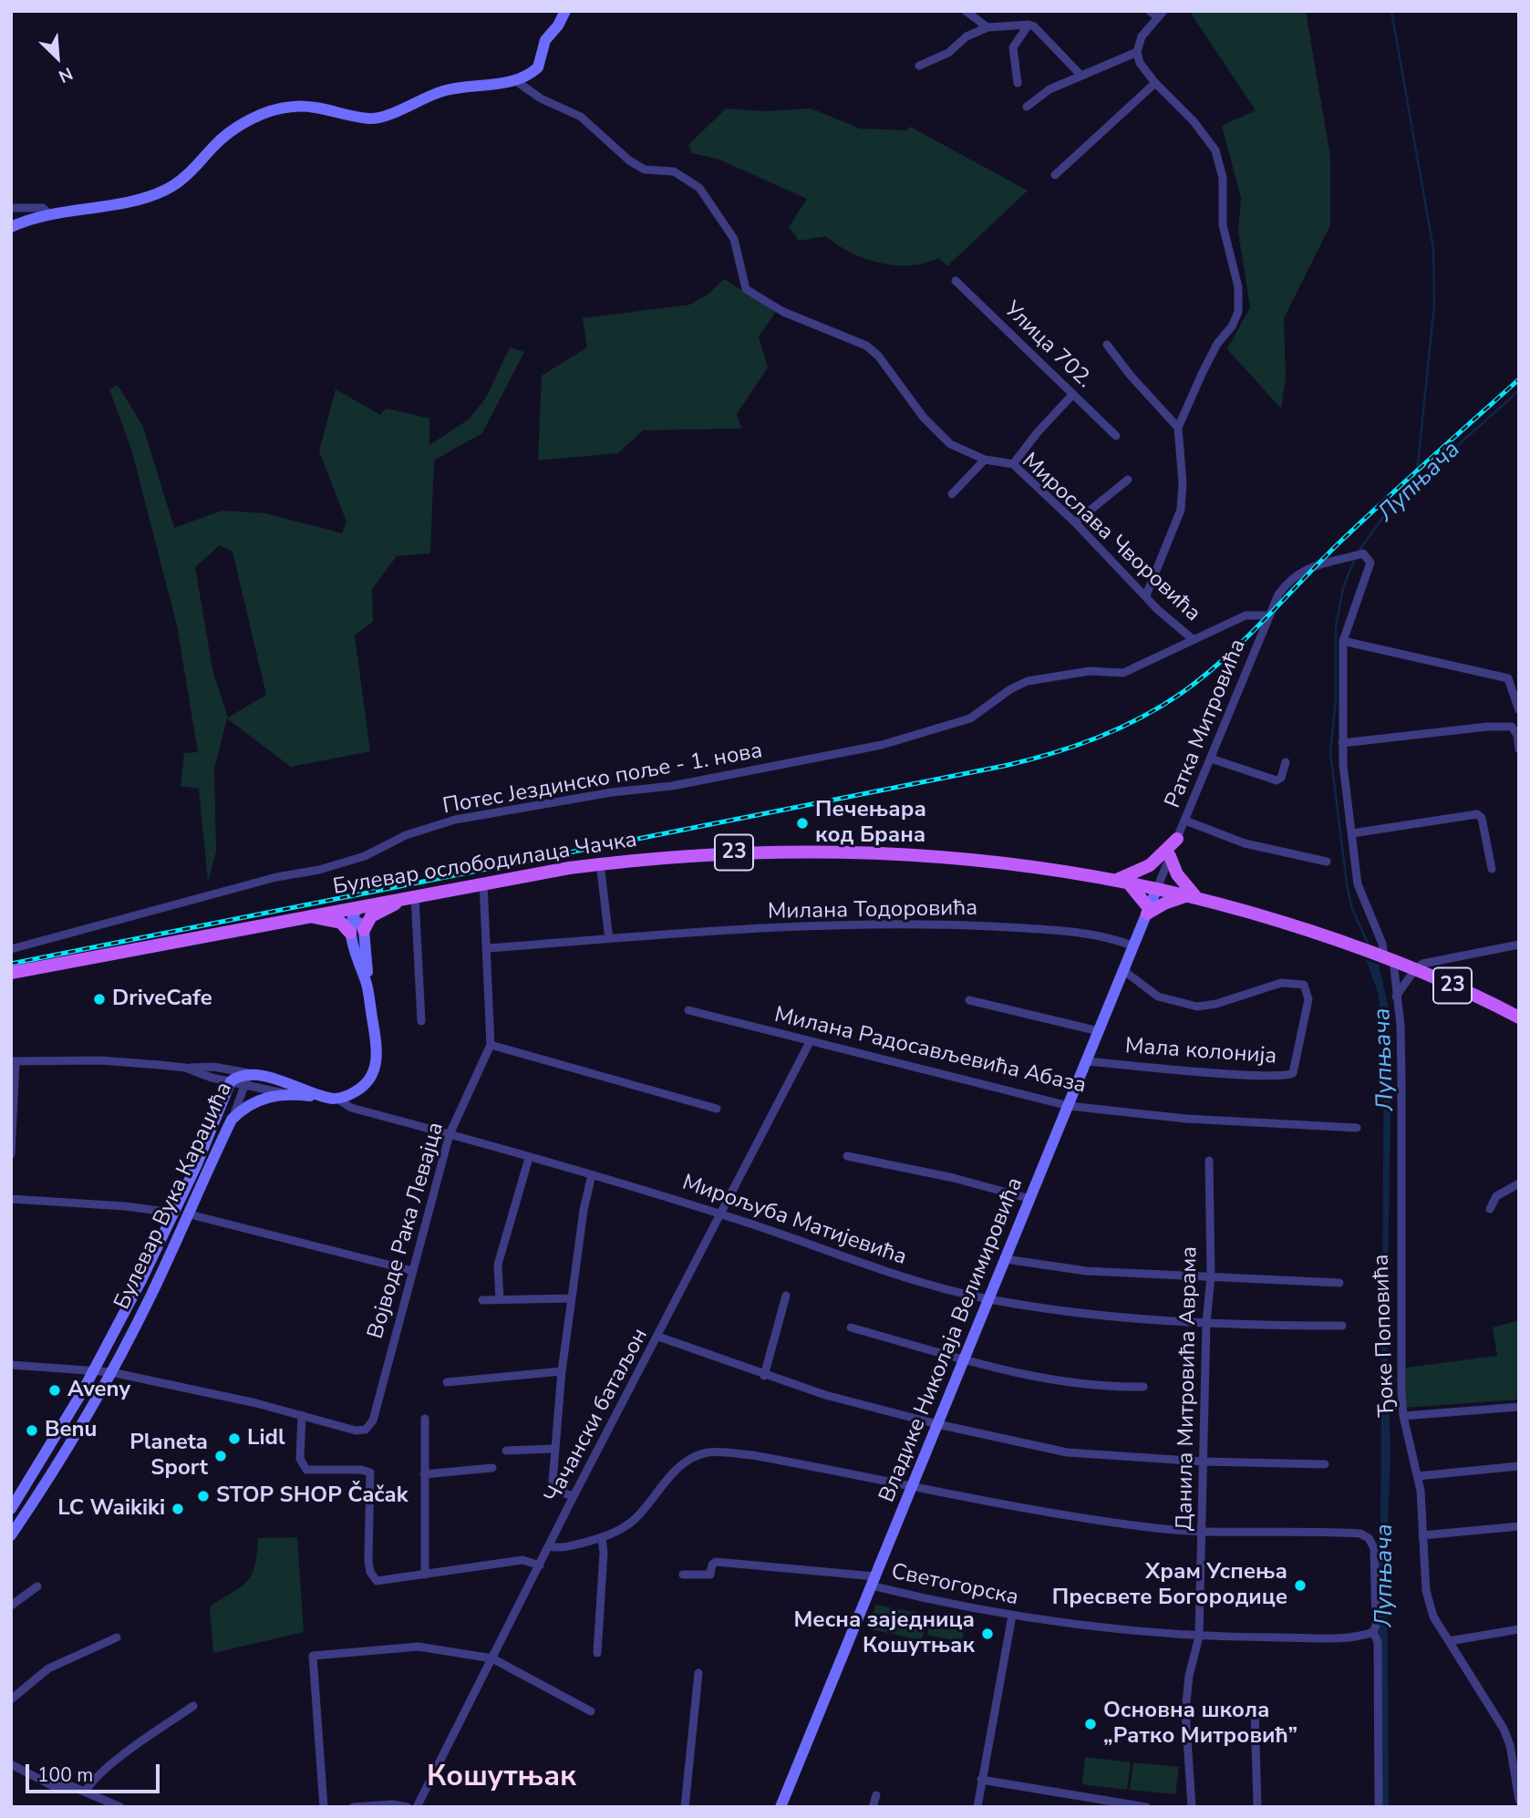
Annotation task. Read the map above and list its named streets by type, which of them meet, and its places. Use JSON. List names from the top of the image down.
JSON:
{
  "streets": {
    "main road": ["23", "Булевар ослободилаца Чачка"],
    "street": [
      "Улица 702.",
      "Мирослава Чворовића",
      "Ратка Митровића",
      "Потес Јездинско поље - 1. нова",
      "Милана Тодоровића",
      "Милана Радосављевића Абаза",
      "Мала колонија",
      "Булевар Вука Караџића",
      "Мирољуба Матијевића",
      "Војводе Рака Левајца",
      "Ђоке Поповића",
      "Владике Николаја Велимировића",
      "Данила Митровића Аврама",
      "Чачански батаљон",
      "Светогорска"
    ]
  },
  "crossings": [
    ["Мирослава Чворовића", "Потес Јездинско поље - 1. нова"],
    ["Ратка Митровића", "Потес Јездинско поље - 1. нова"],
    ["Ратка Митровића", "Булевар ослободилаца Чачка"],
    ["Ратка Митровића", "Ђоке Поповића"],
    ["Ратка Митровића", "Владике Николаја Велимировића"],
    ["Булевар ослободилаца Чачка", "Војводе Рака Левајца"],
    ["Булевар ослободилаца Чачка", "Ђоке Поповића"],
    ["Булевар ослободилаца Чачка", "Владике Николаја Велимировића"],
    ["Милана Тодоровића", "Војводе Рака Левајца"],
    ["Милана Тодоровића", "Владике Николаја Велимировића"],
    ["Милана Радосављевића Абаза", "Владике Николаја Велимировића"],
    ["Милана Радосављевића Абаза", "Чачански батаљон"],
    ["Мала колонија", "Владике Николаја Велимировића"],
    ["Булевар Вука Караџића", "Мирољуба Матијевића"],
    ["Мирољуба Матијевића", "Војводе Рака Левајца"],
    ["Мирољуба Матијевића", "Владике Николаја Велимировића"],
    ["Мирољуба Матијевића", "Данила Митровића Аврама"],
    ["Мирољуба Матијевића", "Чачански батаљон"],
    ["Владике Николаја Велимировића", "Светогорска"],
    ["Данила Митровића Аврама", "Светогорска"]
  ],
  "districts": ["Кошутњак"],
  "water": ["Лупњача"],
  "places": [
    "Печењара код Брана",
    "DriveCafe",
    "Aveny",
    "Benu",
    "Lidl",
    "Planeta Sport",
    "STOP SHOP Čačak",
    "LC Waikiki",
    "Храм Успења Пресвете Богородице",
    "Месна заједница Кошутњак",
    "Основна школа „Ратко Митровић”"
  ],
  "scale_bar": "100 m",
  "north": "bottom right"
}
